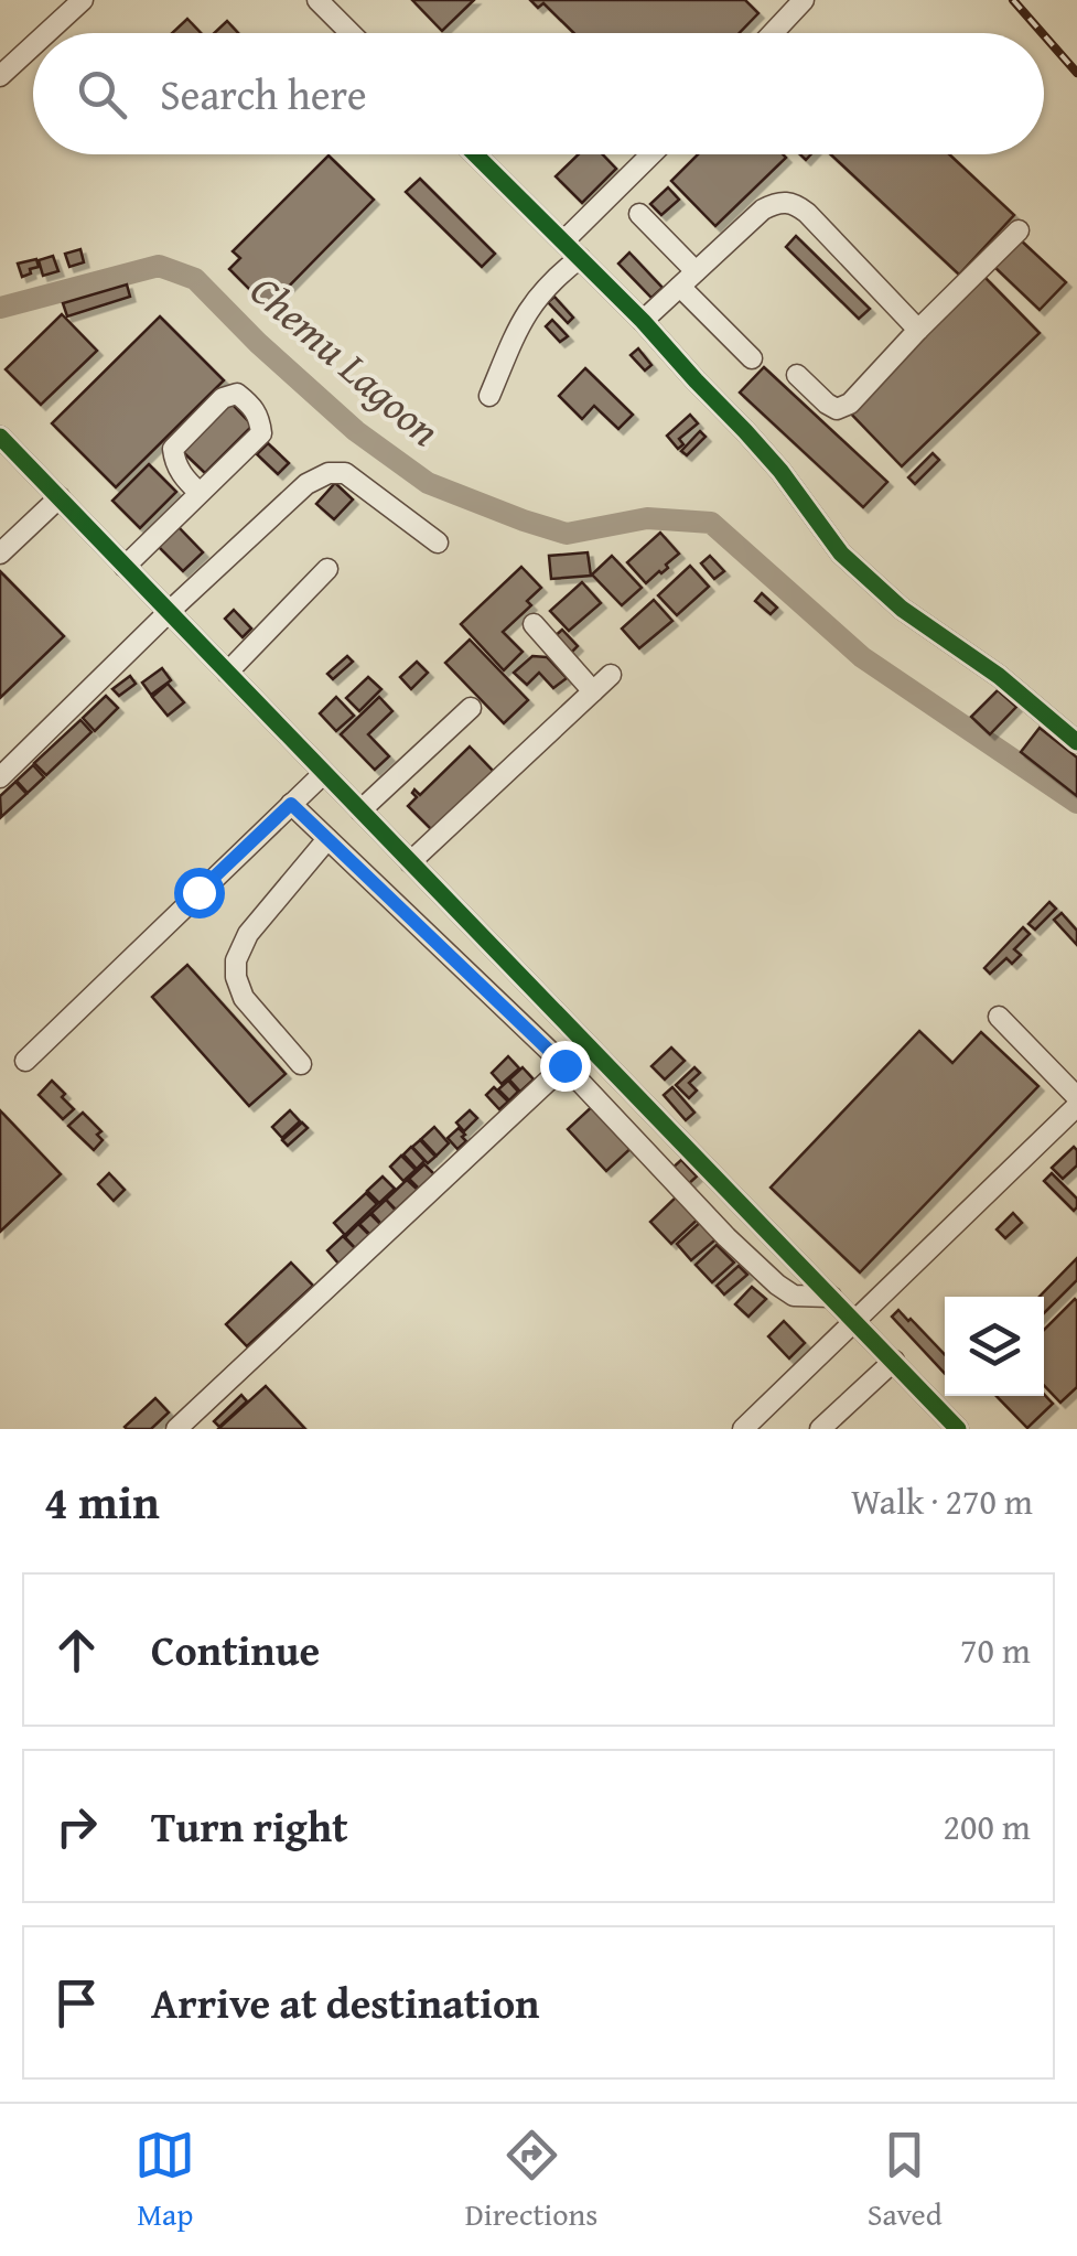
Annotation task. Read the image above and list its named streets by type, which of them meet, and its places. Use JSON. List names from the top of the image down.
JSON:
{
  "water": ["Chemu Lagoon"],
  "page": {
    "search": "Search here",
    "heading": ["4 min", "Walk · 270 m"],
    "list": [
      ["Continue", "70 m"],
      ["Turn right", "200 m"],
      "Arrive at destination"
    ],
    "nav": ["Map", "Directions", "Saved"]
  }
}
